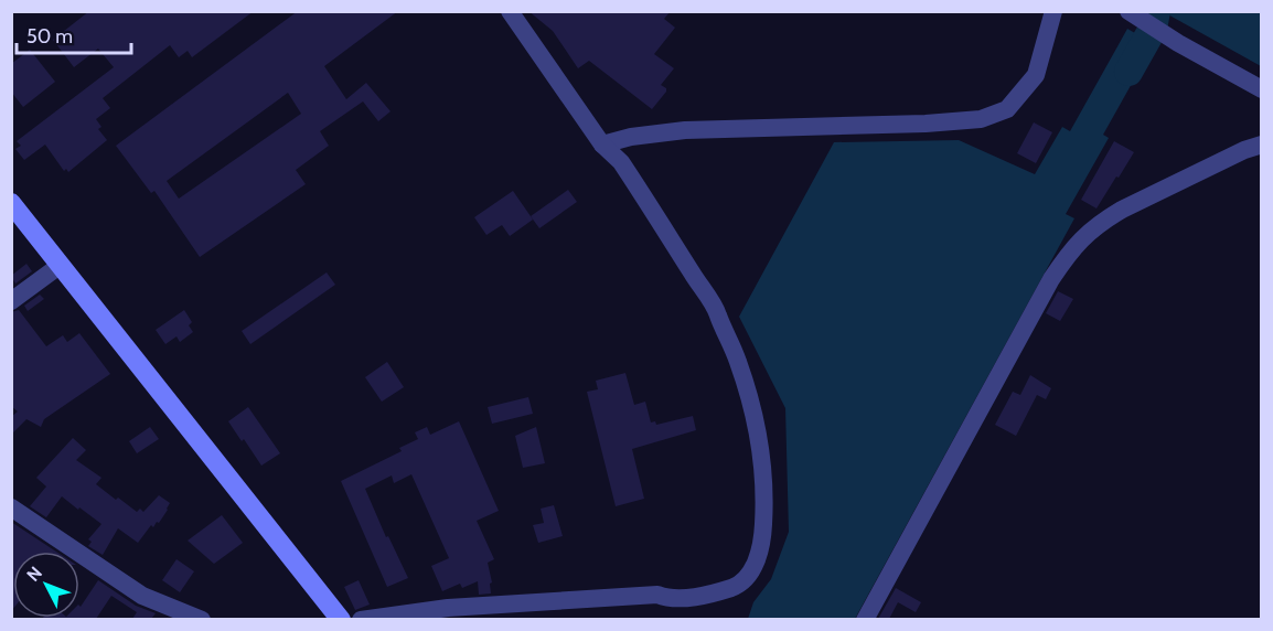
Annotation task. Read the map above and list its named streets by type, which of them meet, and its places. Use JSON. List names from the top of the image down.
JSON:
{
  "scale_bar": "50 m",
  "north": "top left"
}
